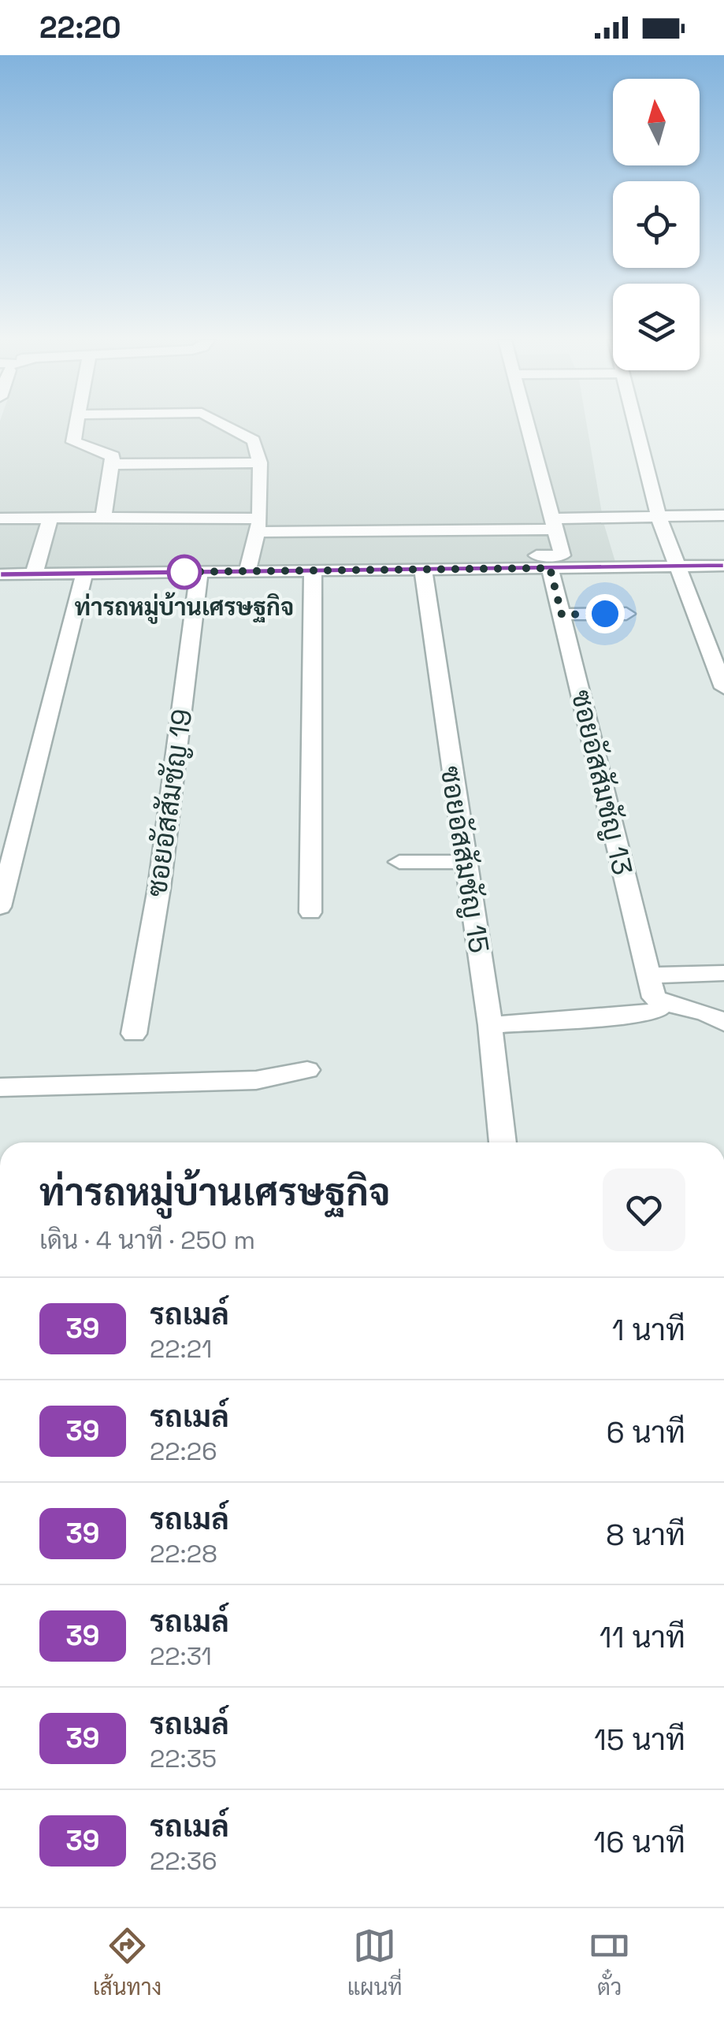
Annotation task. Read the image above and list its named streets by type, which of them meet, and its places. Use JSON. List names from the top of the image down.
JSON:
{
  "streets": {
    "street": ["ซอยอัสสัมชัญ 13", "ซอยอัสสัมชัญ 19", "ซอยอัสสัมชัญ 15"]
  },
  "places": ["ท่ารถหมู่บ้านเศรษฐกิจ"],
  "lines": ["bus line 39"],
  "north": "top",
  "page": {
    "status": "22:20",
    "heading": ["ท่ารถหมู่บ้านเศรษฐกิจ", "เดิน · 4 นาที · 250 m"],
    "list": [
      {
        "mark": "39",
        "name": "รถเมล์",
        "note": "22:21",
        "value": "1 นาที"
      },
      {
        "mark": "39",
        "name": "รถเมล์",
        "note": "22:26",
        "value": "6 นาที"
      },
      {
        "mark": "39",
        "name": "รถเมล์",
        "note": "22:28",
        "value": "8 นาที"
      },
      {
        "mark": "39",
        "name": "รถเมล์",
        "note": "22:31",
        "value": "11 นาที"
      },
      {
        "mark": "39",
        "name": "รถเมล์",
        "note": "22:35",
        "value": "15 นาที"
      },
      {
        "mark": "39",
        "name": "รถเมล์",
        "note": "22:36",
        "value": "16 นาที"
      }
    ],
    "tabs": ["เส้นทาง", "แผนที่", "ตั๋ว"]
  }
}
